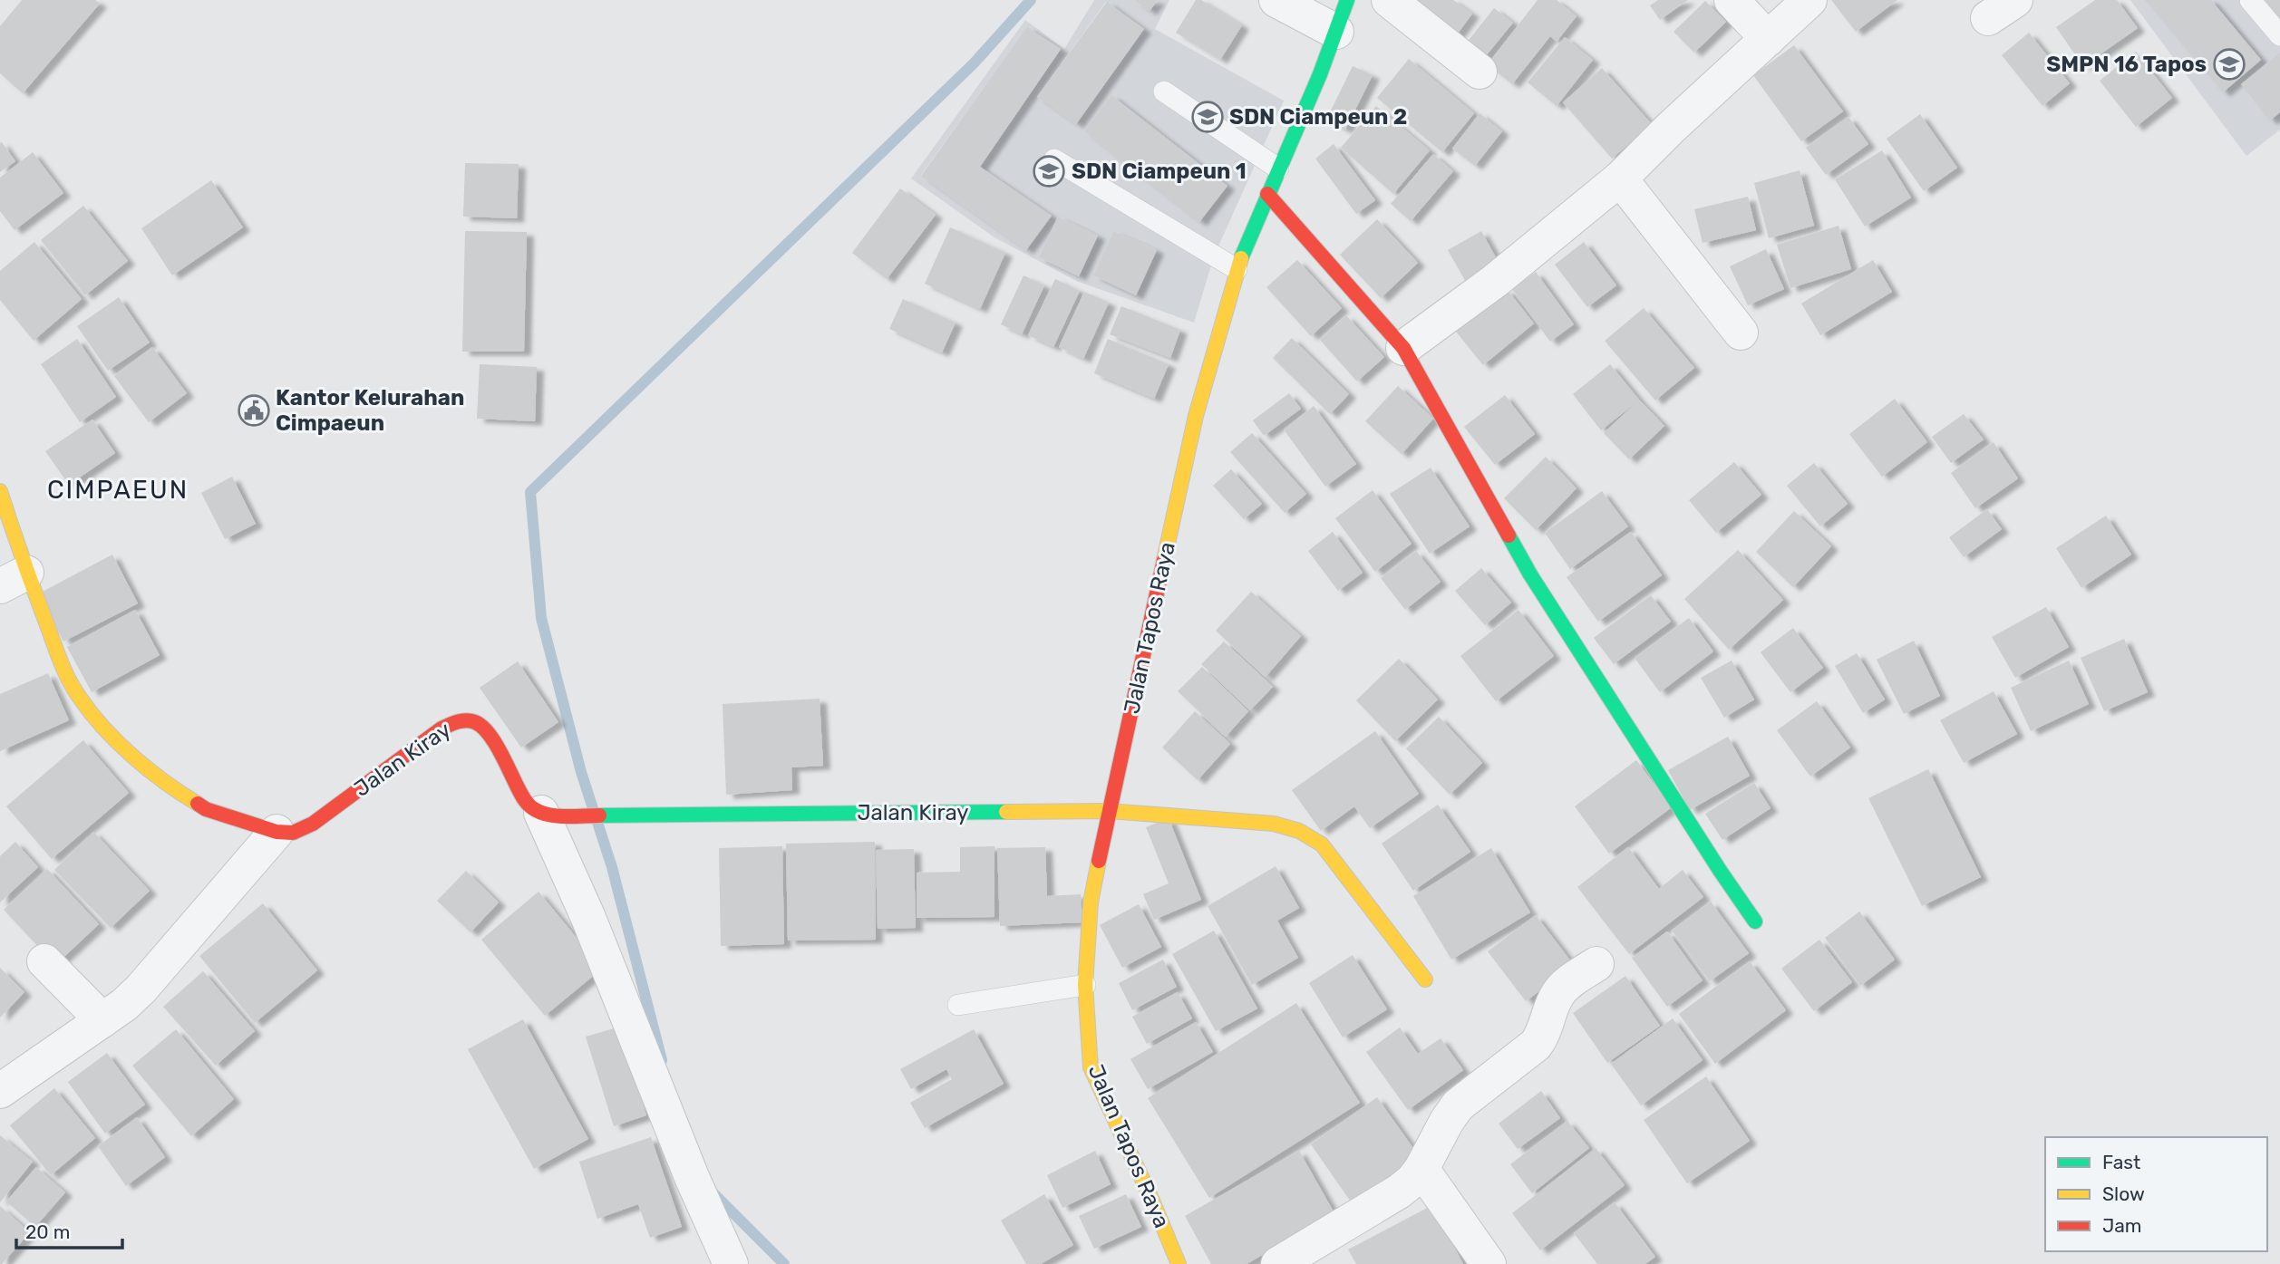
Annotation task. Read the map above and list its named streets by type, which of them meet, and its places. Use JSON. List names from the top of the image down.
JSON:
{
  "streets": {
    "street": ["Jalan Tapos Raya", "Jalan Kiray"]
  },
  "crossings": [
    ["Jalan Tapos Raya", "Jalan Kiray"]
  ],
  "districts": ["CIMPAEUN"],
  "places": {
    "school or university": ["SMPN 16 Tapos", "SDN Ciampeun 2", "SDN Ciampeun 1"],
    "public building": ["Kantor Kelurahan Cimpaeun"]
  },
  "legend": ["Fast", "Slow", "Jam"],
  "scale_bar": "20 m"
}
